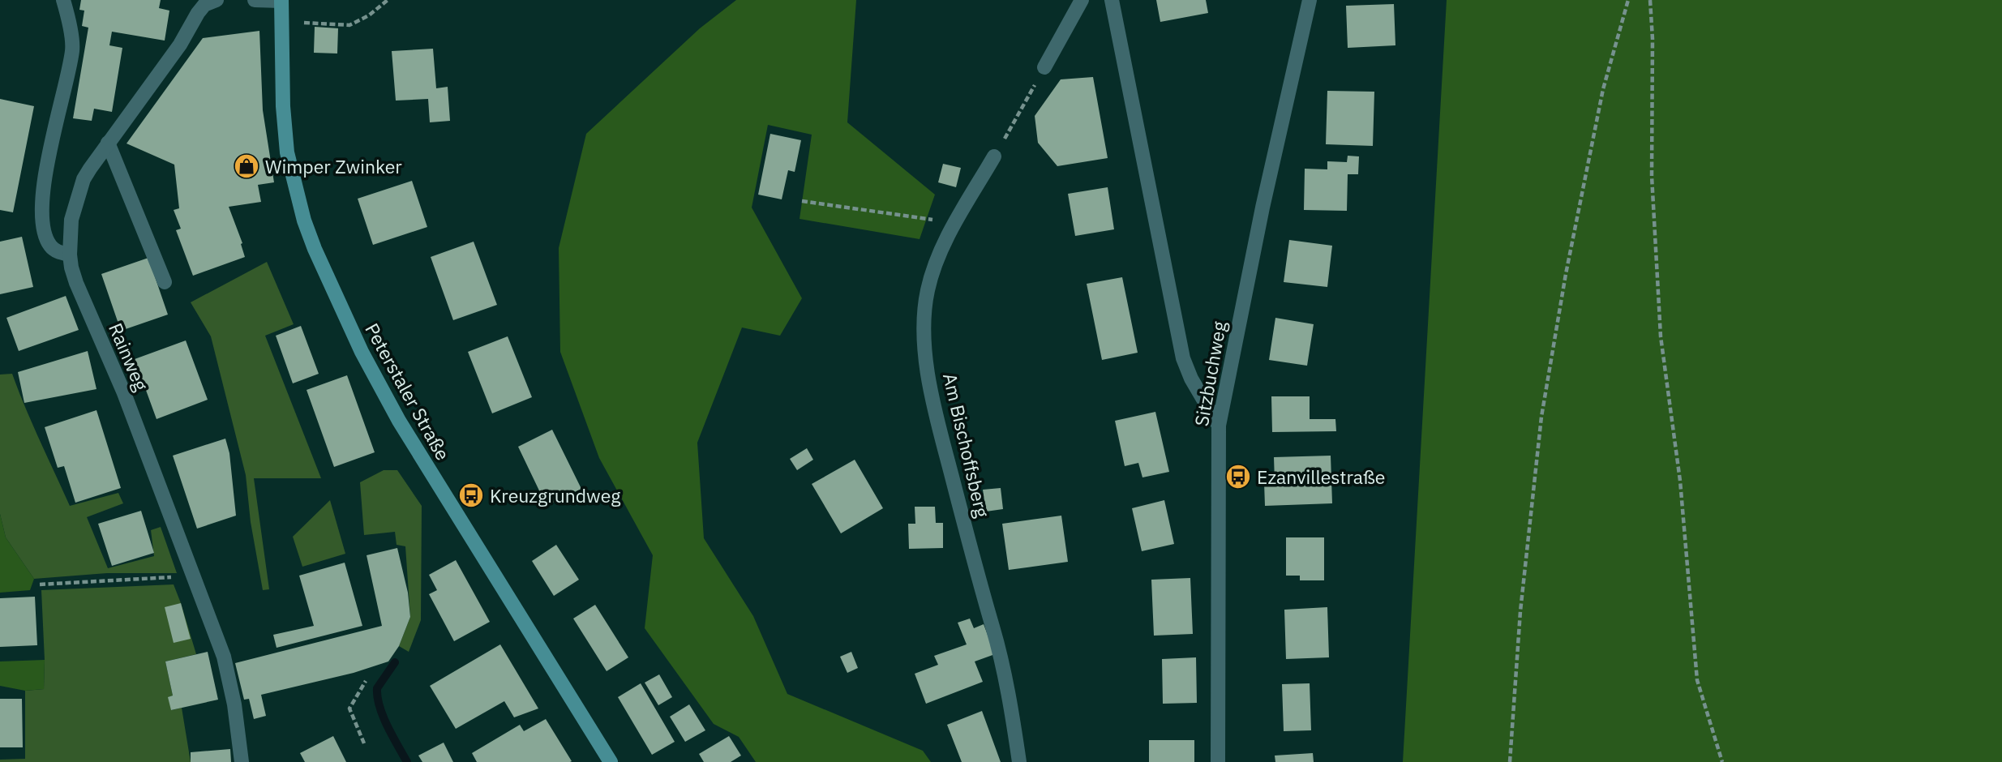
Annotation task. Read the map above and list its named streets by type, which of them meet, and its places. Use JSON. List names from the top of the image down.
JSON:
{
  "streets": {
    "main road": ["Peterstaler Straße"],
    "street": ["Rainweg", "Sitzbuchweg", "Am Bischoffsberg"]
  },
  "places": {
    "shop": ["Wimper Zwinker"],
    "bus stop": ["Ezanvillestraße", "Kreuzgrundweg"]
  }
}
